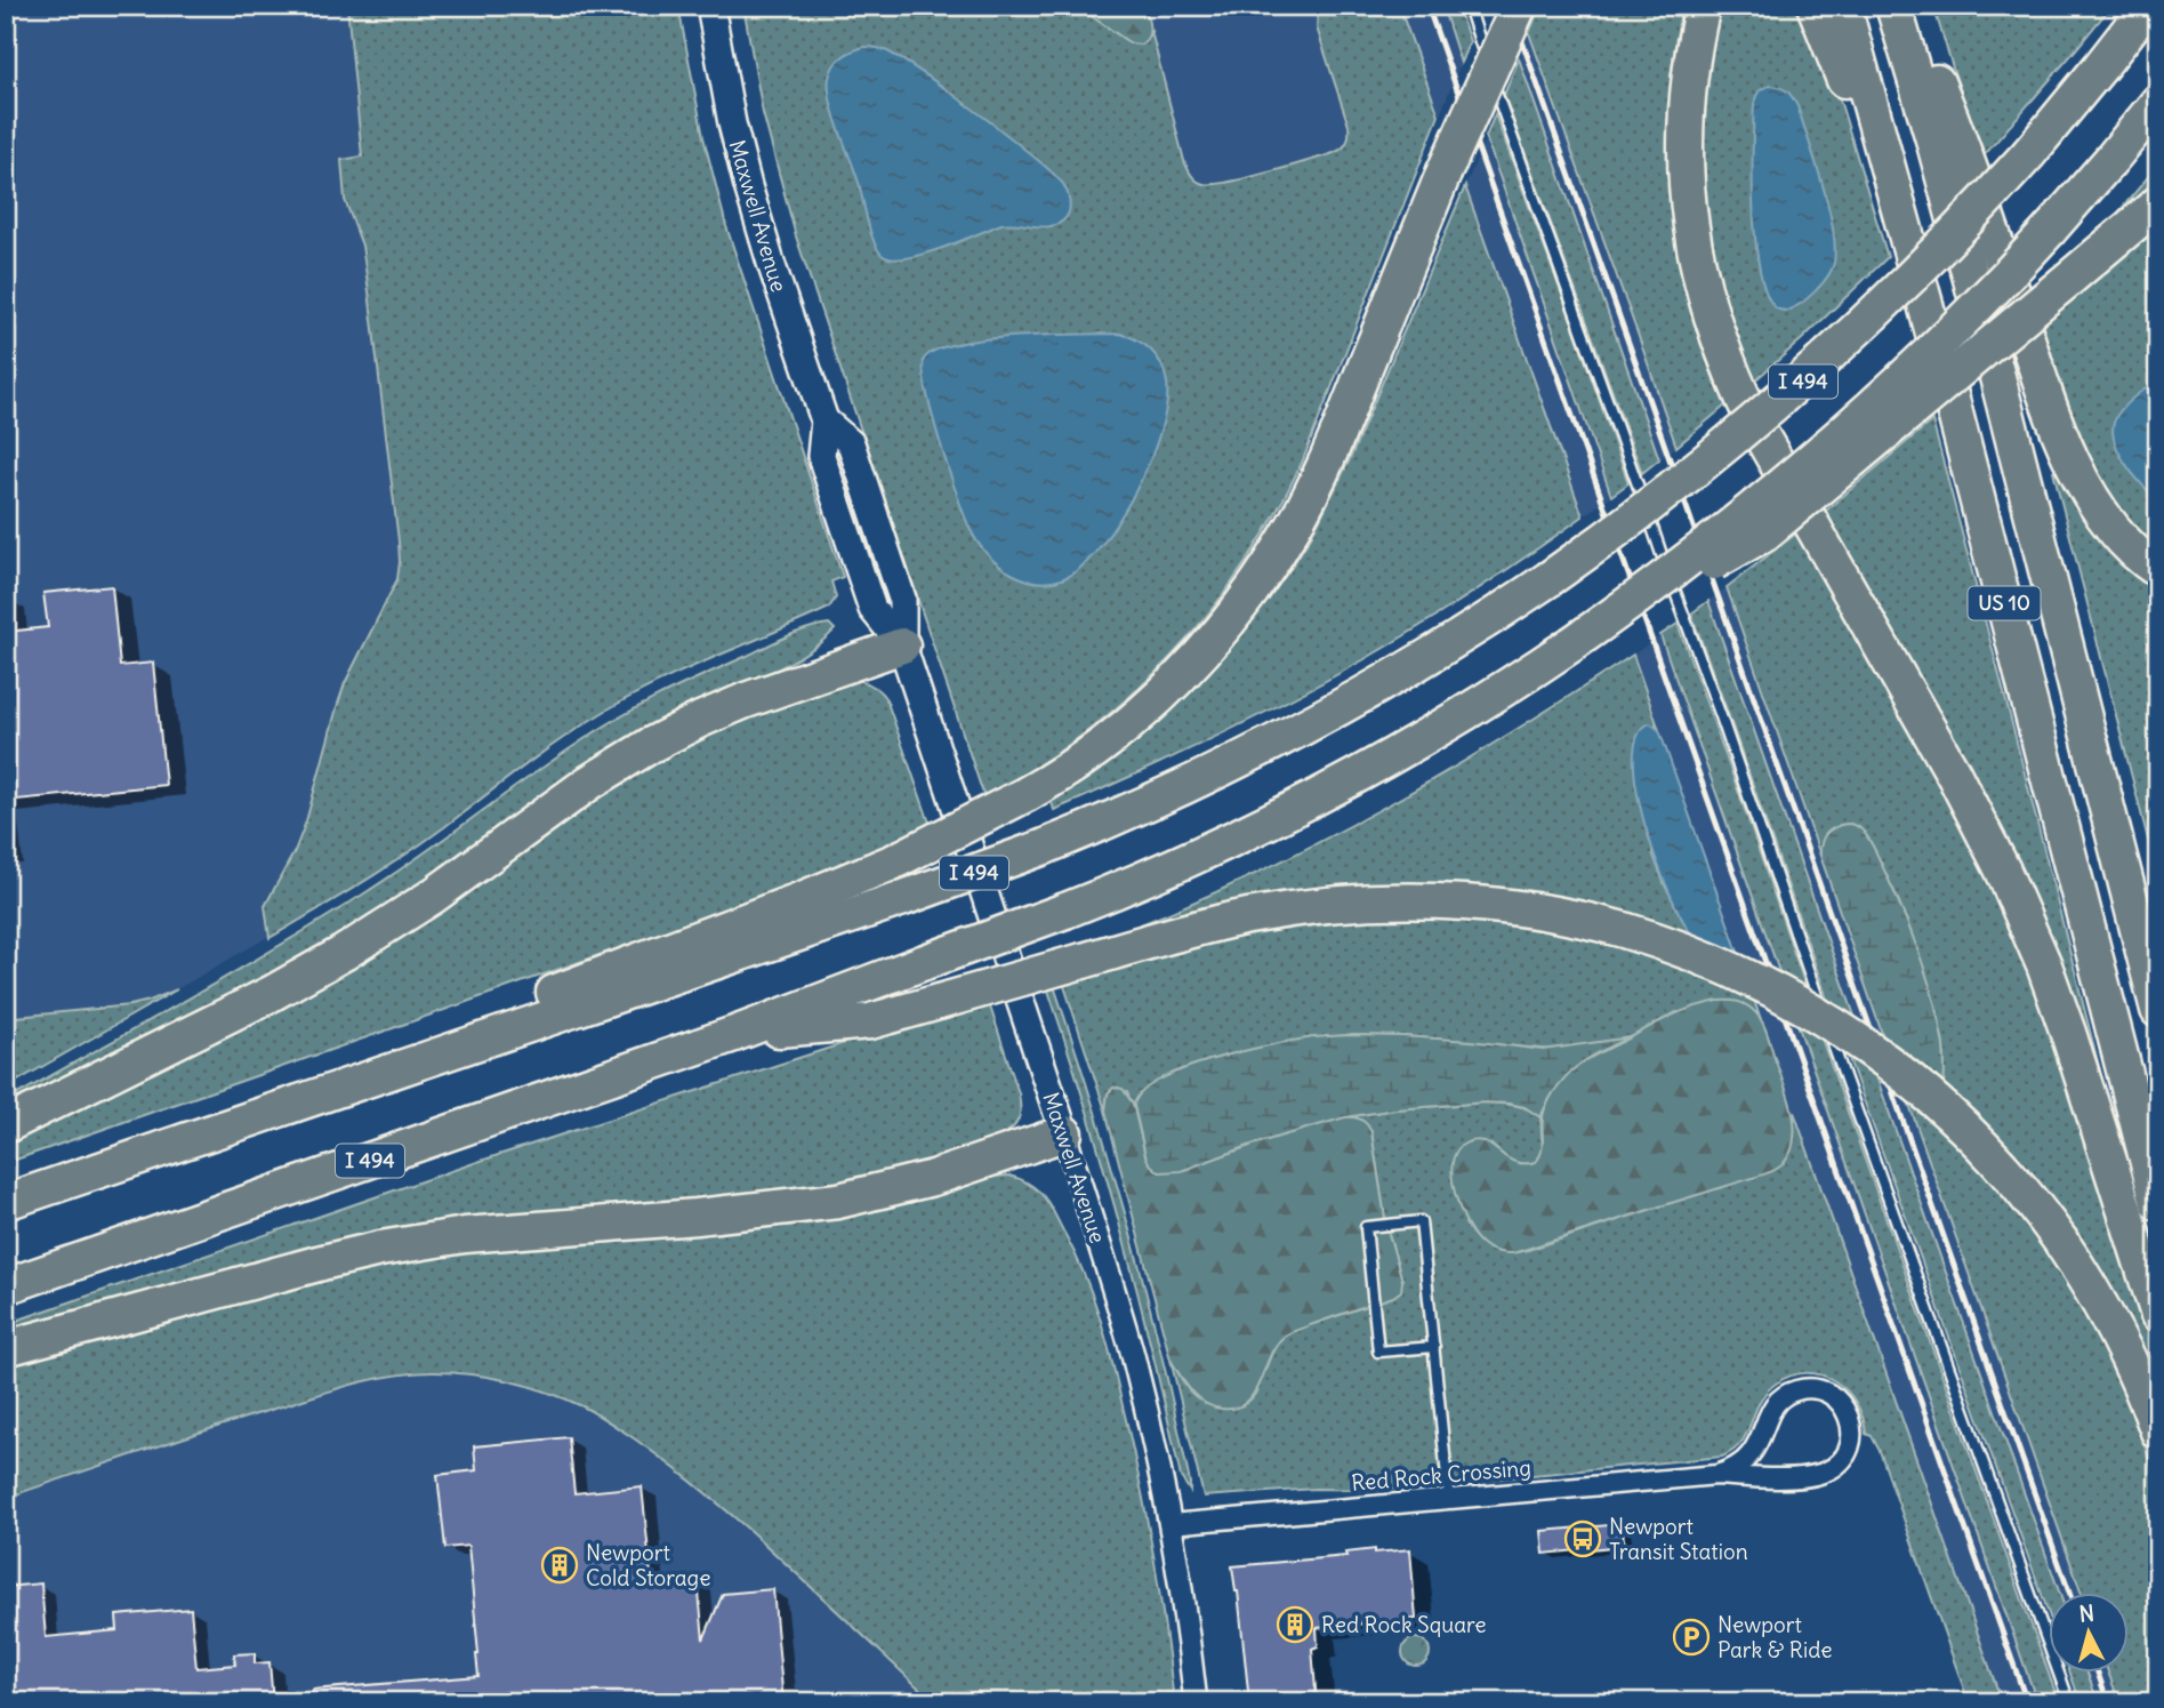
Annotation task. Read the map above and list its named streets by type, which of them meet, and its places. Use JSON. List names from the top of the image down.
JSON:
{
  "streets": {
    "highway": ["I 494", "US 10"],
    "main road": ["Maxwell Avenue"],
    "street": ["Red Rock Crossing"]
  },
  "crossings": [
    ["Maxwell Avenue", "Red Rock Crossing"]
  ],
  "places": {
    "bus stop": ["Newport Transit Station"],
    "building": ["Newport Cold Storage", "Red Rock Square"],
    "parking": ["Newport Park & Ride"]
  },
  "north": "top"
}
